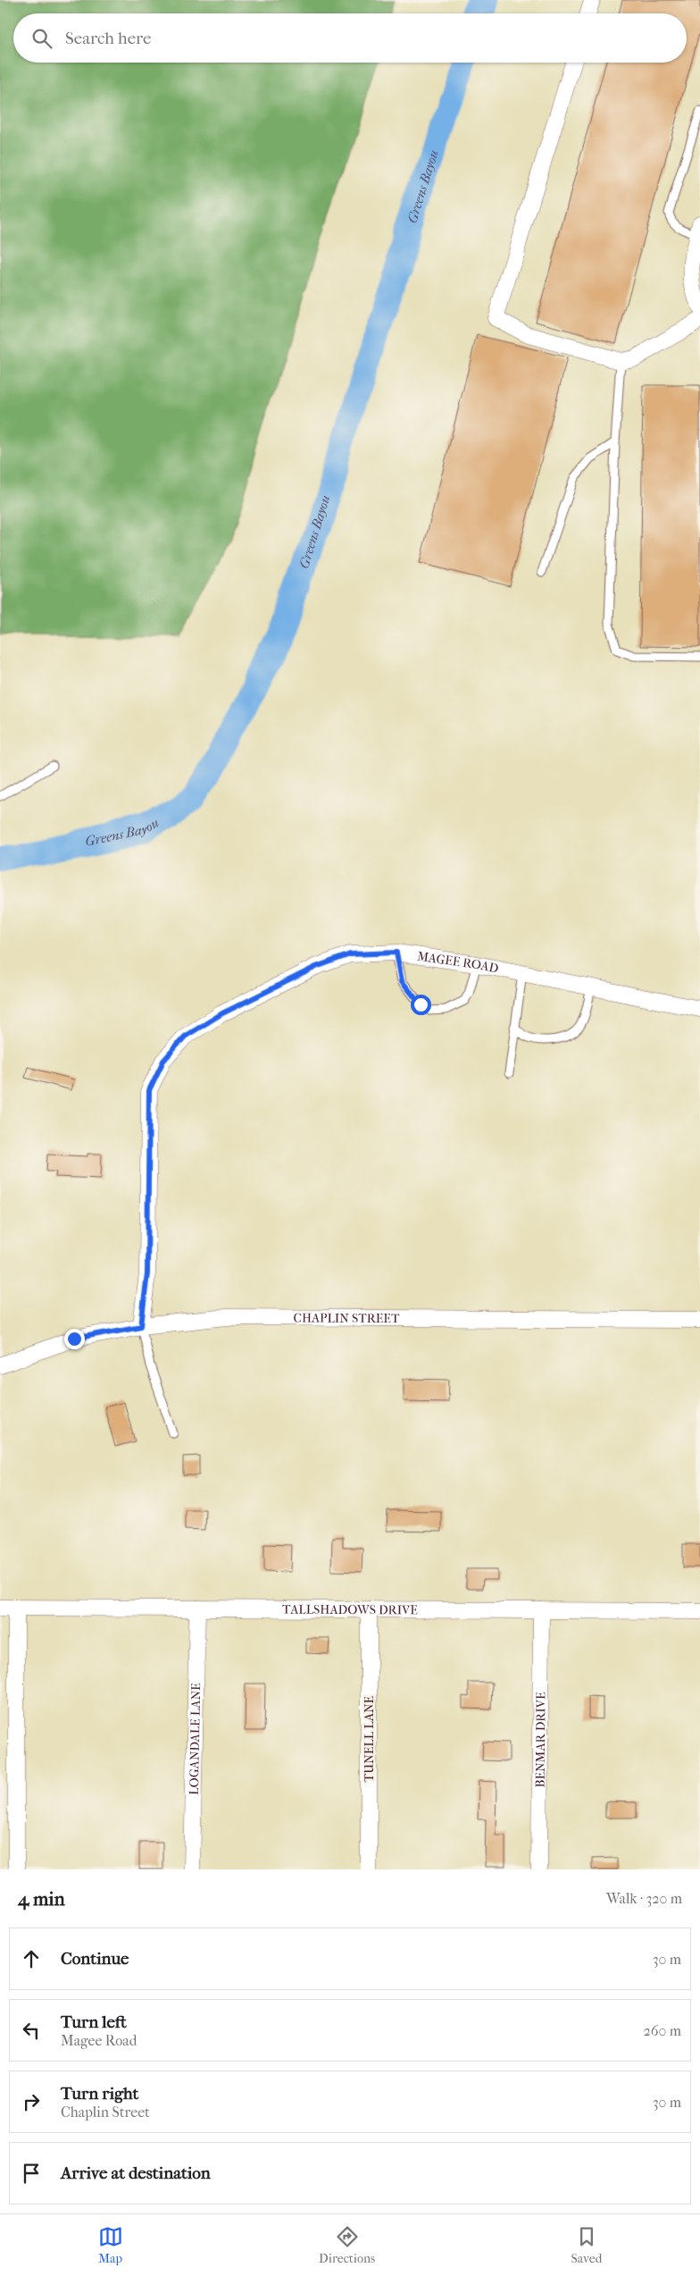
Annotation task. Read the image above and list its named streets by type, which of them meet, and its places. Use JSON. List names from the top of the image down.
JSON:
{
  "streets": {
    "street": [
      "MAGEE ROAD",
      "CHAPLIN STREET",
      "TALLSHADOWS DRIVE",
      "LOGANDALE LANE",
      "TUNELL LANE",
      "BENMAR DRIVE"
    ]
  },
  "crossings": [
    ["MAGEE ROAD", "CHAPLIN STREET"],
    ["TALLSHADOWS DRIVE", "LOGANDALE LANE"],
    ["TALLSHADOWS DRIVE", "TUNELL LANE"],
    ["TALLSHADOWS DRIVE", "BENMAR DRIVE"]
  ],
  "water": ["Greens Bayou"],
  "page": {
    "search": "Search here",
    "heading": ["4 min", "Walk · 320 m"],
    "list": [
      ["Continue", "30 m"],
      ["Turn left", "Magee Road", "260 m"],
      ["Turn right", "Chaplin Street", "30 m"],
      "Arrive at destination"
    ],
    "nav": ["Map", "Directions", "Saved"]
  }
}
